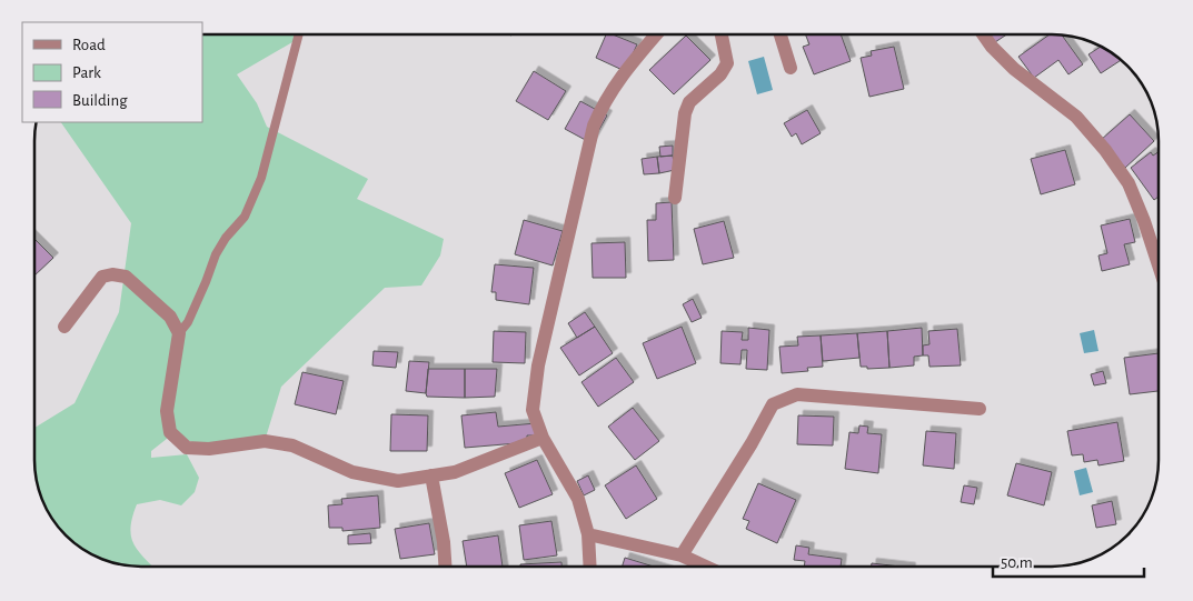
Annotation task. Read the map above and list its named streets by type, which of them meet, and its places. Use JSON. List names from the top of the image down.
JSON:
{
  "legend": ["Road", "Park", "Building"],
  "scale_bar": "50 m"
}
